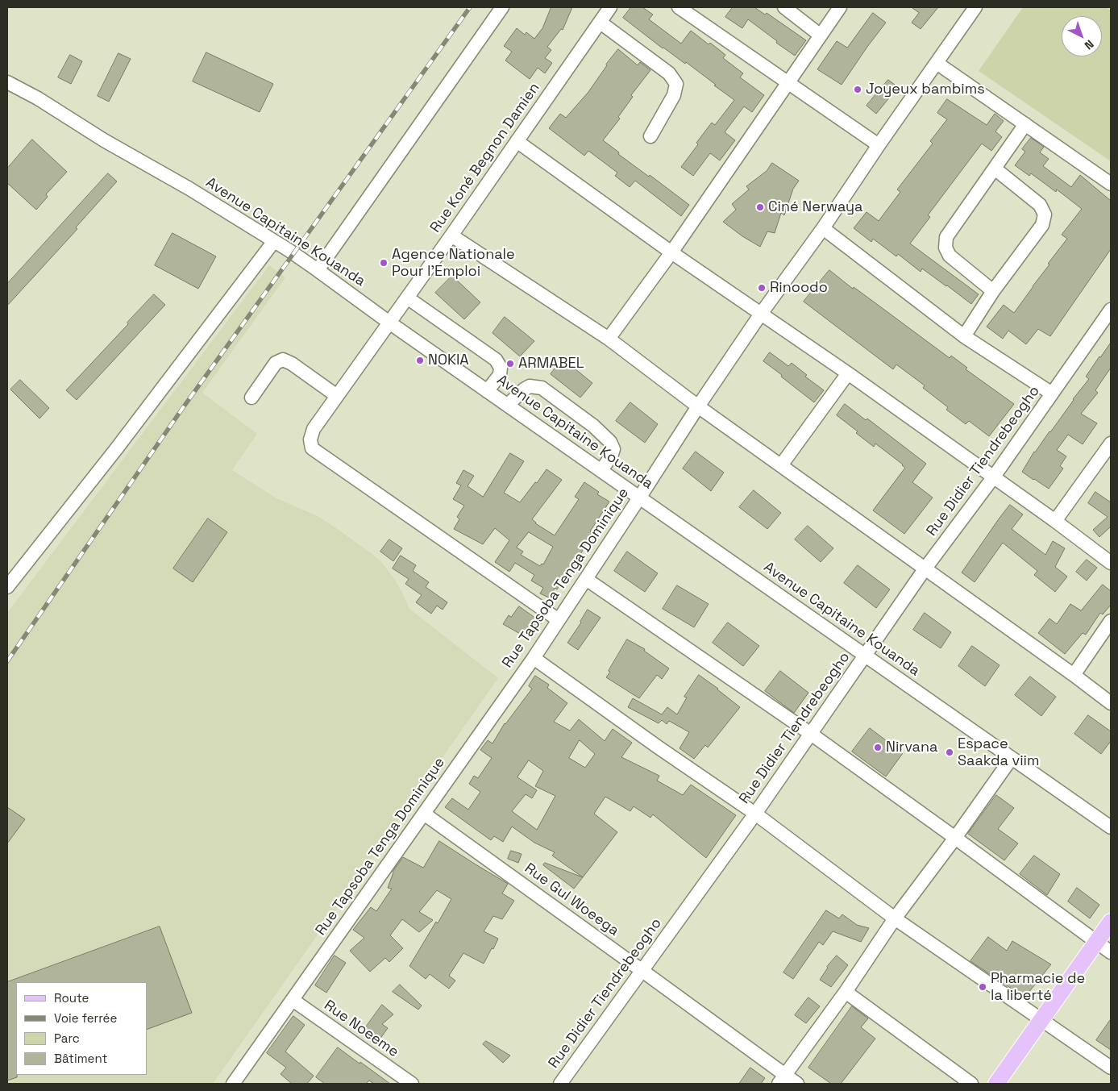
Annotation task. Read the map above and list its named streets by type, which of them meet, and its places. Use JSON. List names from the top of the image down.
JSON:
{
  "streets": {
    "street": [
      "Rue Koné Begnon Damien",
      "Avenue Capitaine Kouanda",
      "Rue Didier Tiendrebeogho",
      "Rue Tapsoba Tenga Dominique",
      "Rue Gul Woeega",
      "Rue Noeeme"
    ]
  },
  "crossings": [
    ["Rue Koné Begnon Damien", "Avenue Capitaine Kouanda"],
    ["Rue Koné Begnon Damien", "Rue Tapsoba Tenga Dominique"],
    ["Avenue Capitaine Kouanda", "Rue Didier Tiendrebeogho"],
    ["Avenue Capitaine Kouanda", "Rue Tapsoba Tenga Dominique"],
    ["Rue Didier Tiendrebeogho", "Rue Gul Woeega"],
    ["Rue Tapsoba Tenga Dominique", "Rue Gul Woeega"],
    ["Rue Tapsoba Tenga Dominique", "Rue Noeeme"]
  ],
  "places": [
    "Joyeux bambims",
    "Ciné Nerwaya",
    "Agence Nationale Pour l'Emploi",
    "Rinoodo",
    "NOKIA",
    "ARMABEL",
    "Nirvana",
    "Espace Saakda viim",
    "Pharmacie de la liberté"
  ],
  "legend": [
    "Route",
    "Voie ferrée",
    "Parc",
    "Bâtiment"
  ],
  "north": "bottom right"
}
